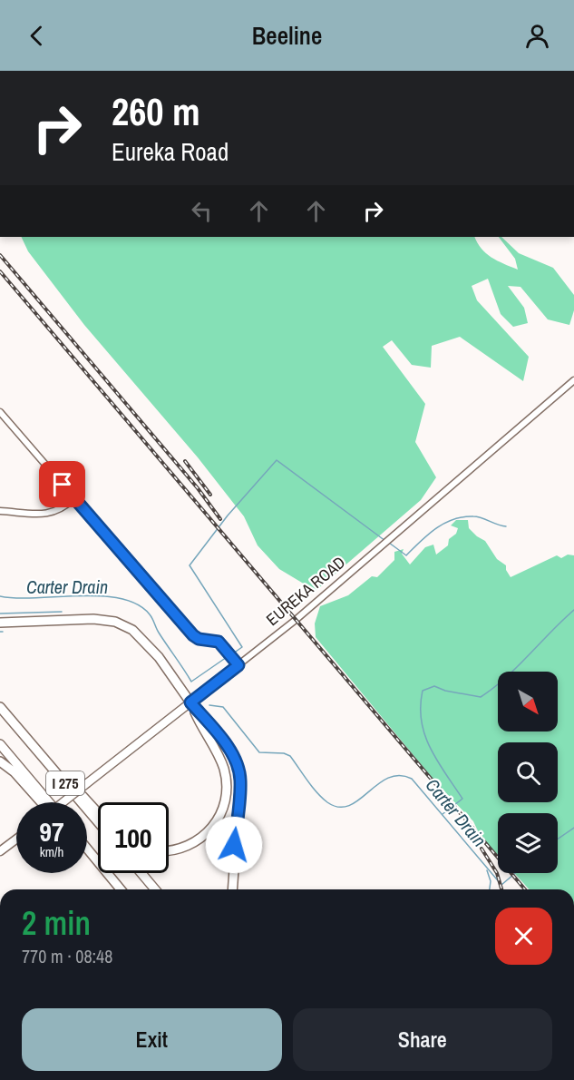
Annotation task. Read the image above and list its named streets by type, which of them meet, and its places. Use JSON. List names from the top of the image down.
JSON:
{
  "streets": {
    "highway": ["I 275"],
    "main road": ["EUREKA ROAD"]
  },
  "water": ["Carter Drain"],
  "north": "bottom right",
  "page": {
    "header": "Beeline",
    "turn": ["260 m", "Eureka Road"],
    "speed": "97 km/h",
    "limit": "100",
    "heading": ["2 min", "770 m · 08:48"],
    "buttons": ["Exit", "Share"]
  }
}
